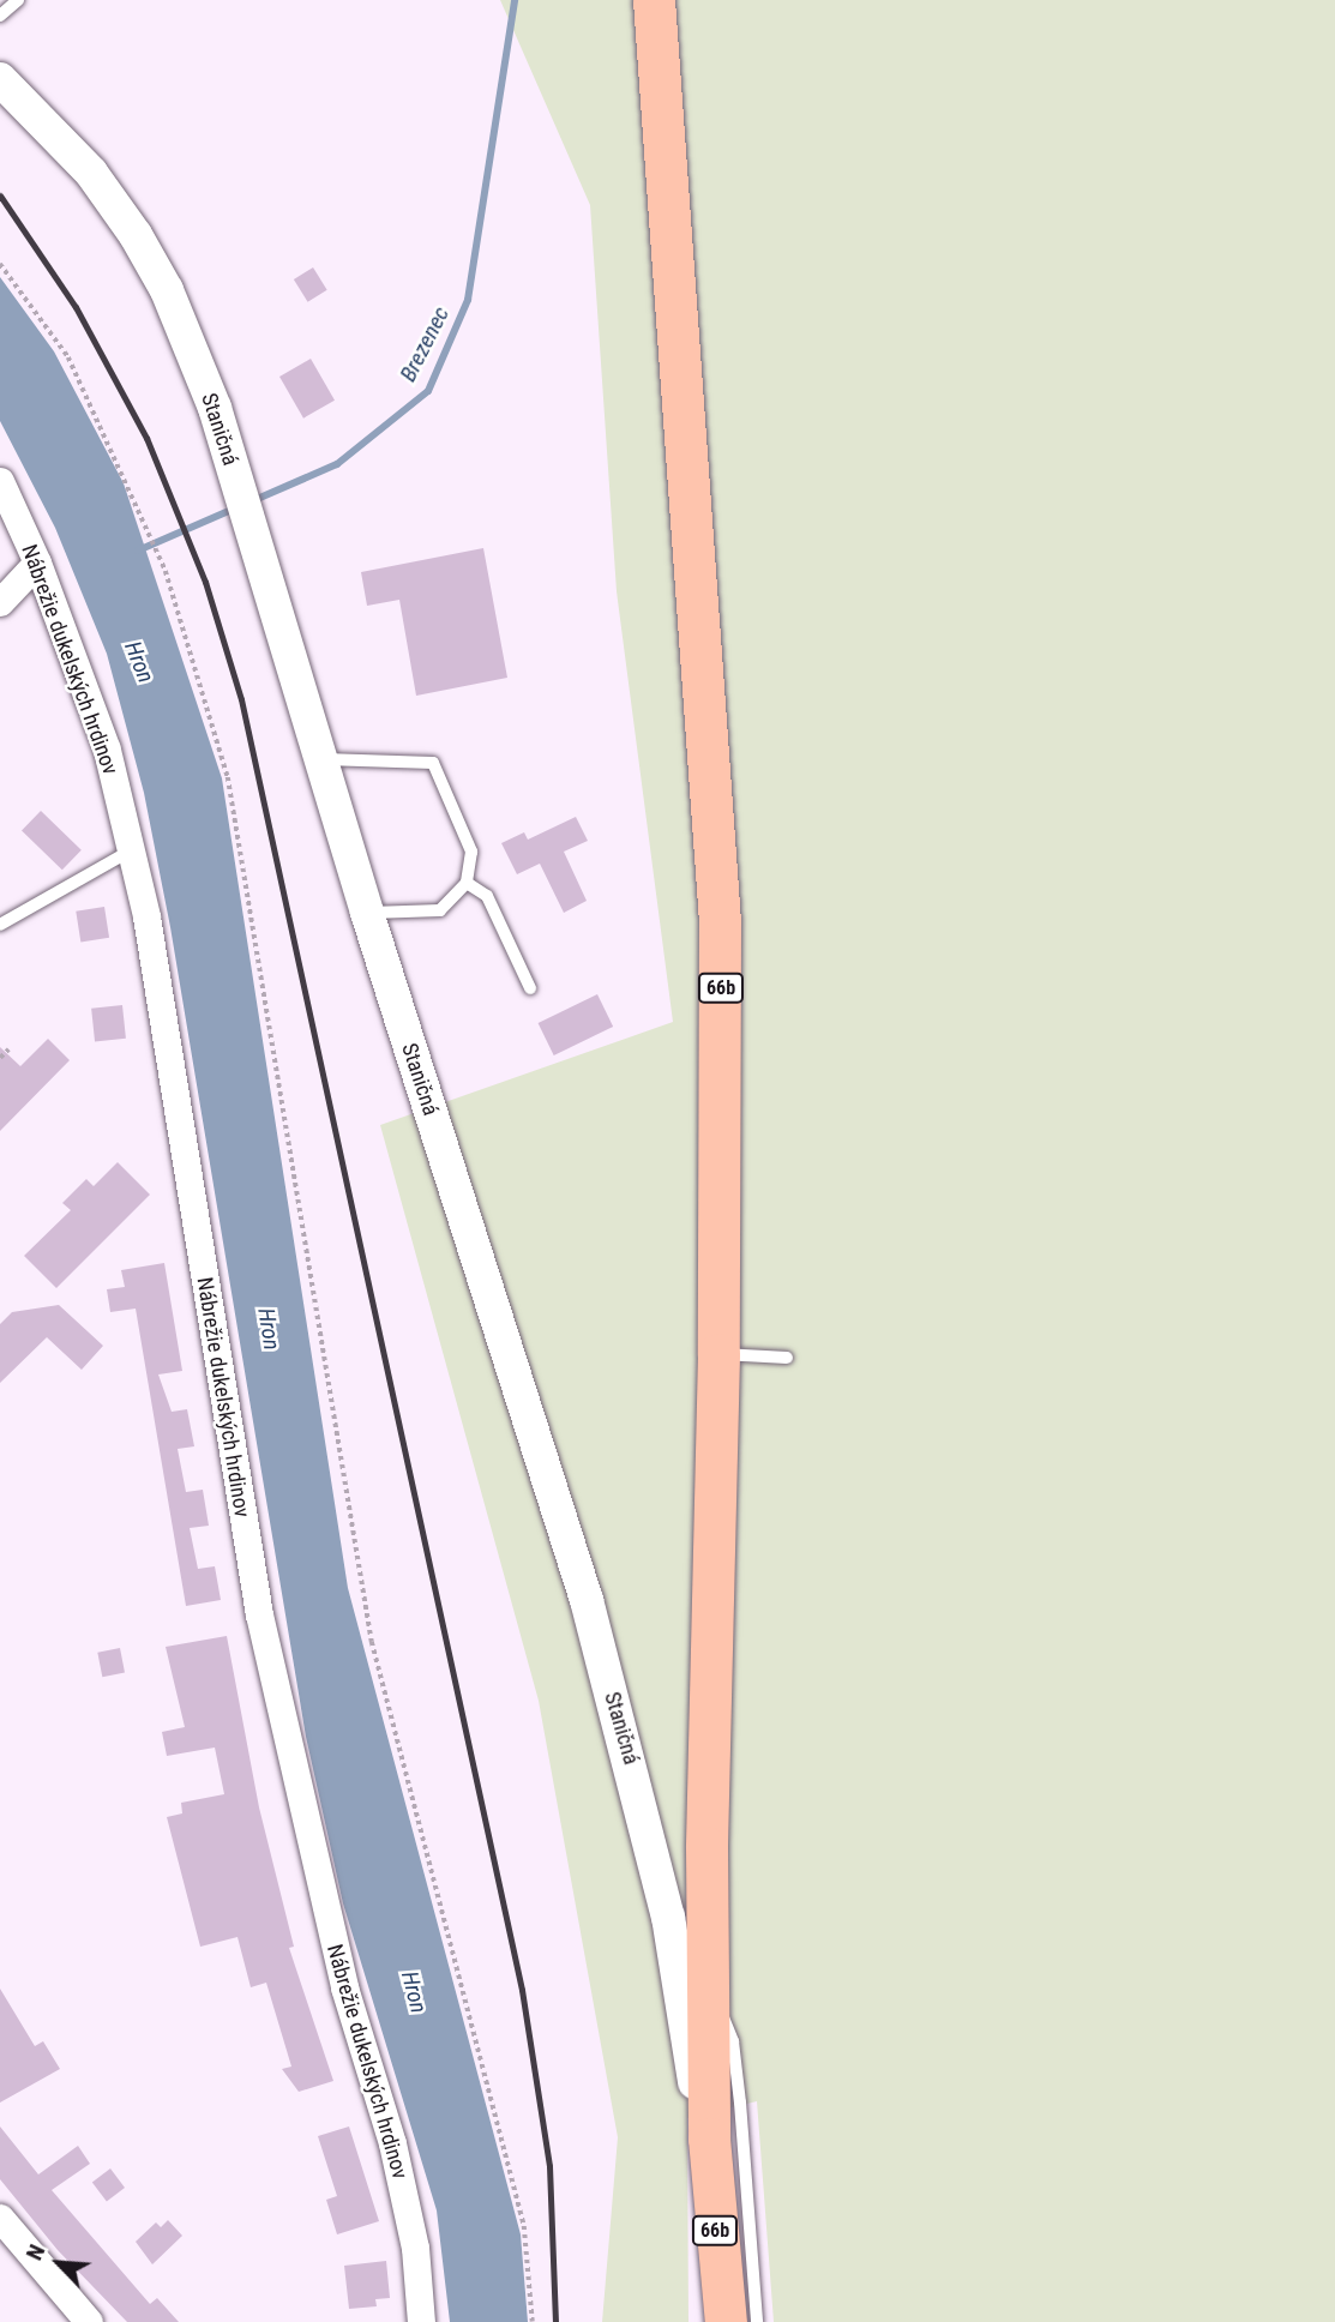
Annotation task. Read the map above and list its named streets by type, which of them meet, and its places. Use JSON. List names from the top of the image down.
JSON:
{
  "streets": {
    "main road": ["66b"],
    "street": ["Staničná", "Nábrežie dukelských hrdinov"]
  },
  "crossings": [
    ["Staničná", "66b"]
  ],
  "water": ["Brezenec", "Hron"],
  "north": "top left"
}
